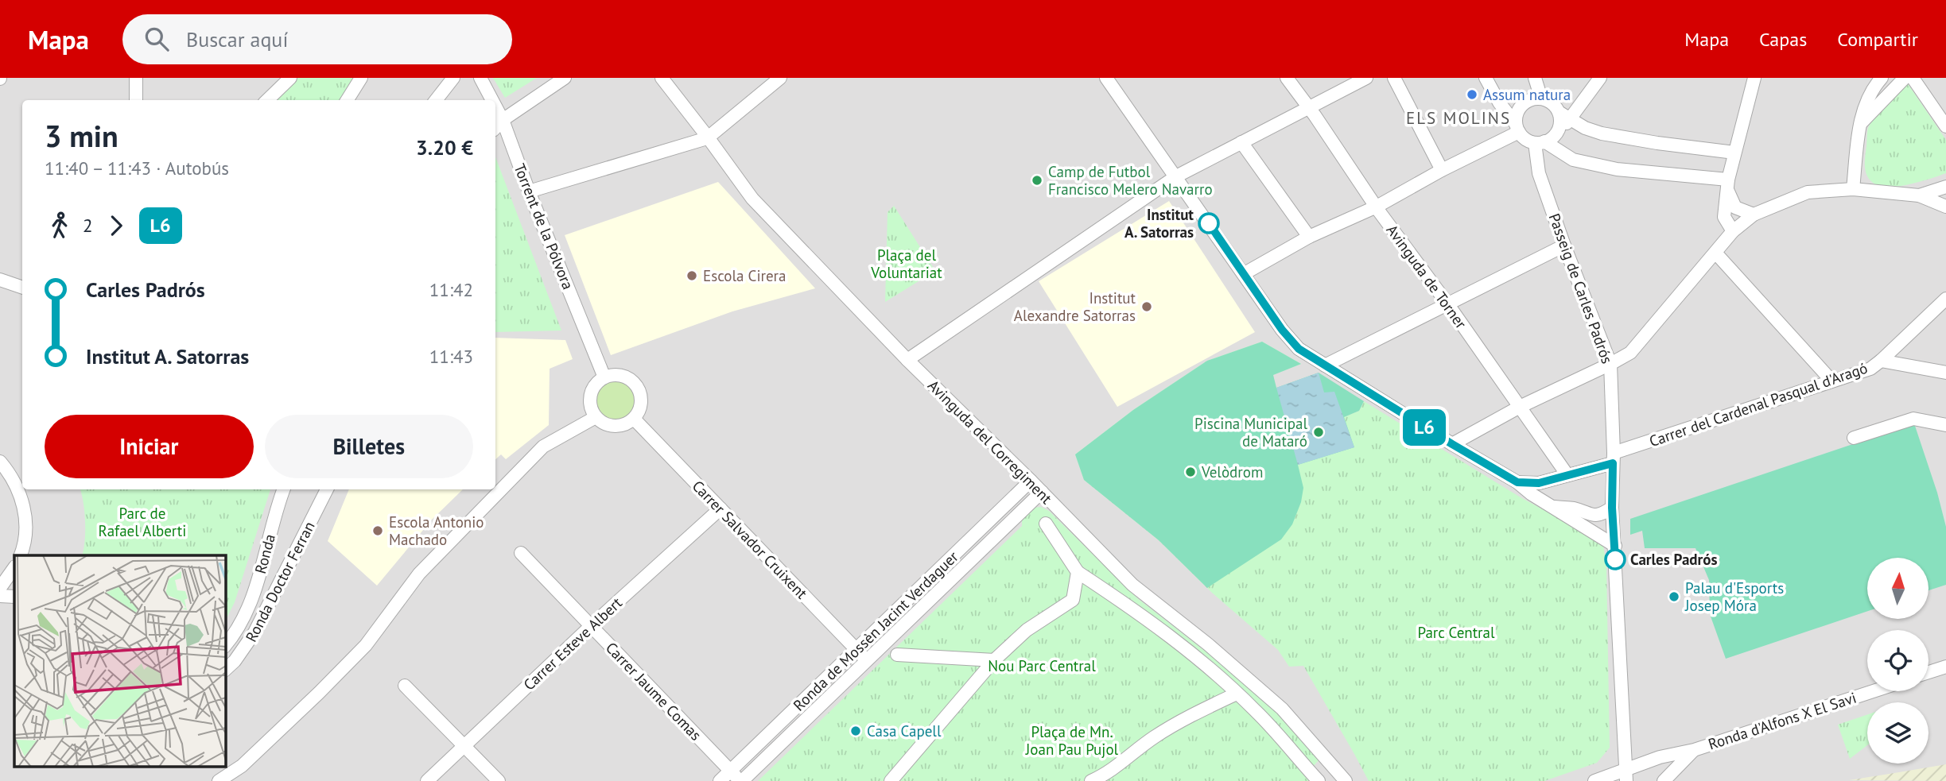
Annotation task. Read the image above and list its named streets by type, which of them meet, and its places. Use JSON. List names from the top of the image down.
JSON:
{
  "streets": {
    "street": [
      "Torrent de la Pólvora",
      "Avinguda de Torner",
      "Passeig de Carles Padrós",
      "Carrer del Cardenal Pasqual d'Aragó",
      "Avinguda del Corregiment",
      "Carrer Salvador Cruixent",
      "Ronda",
      "Ronda Doctor Ferran",
      "Ronda de Mossèn Jacint Verdaguer",
      "Carrer Esteve Albert",
      "Carrer Jaume Comas",
      "Ronda d'Alfons X El Savi"
    ]
  },
  "crossings": [
    ["Torrent de la Pólvora", "Carrer Salvador Cruixent"],
    ["Avinguda de Torner", "Carrer del Cardenal Pasqual d'Aragó"],
    ["Passeig de Carles Padrós", "Carrer del Cardenal Pasqual d'Aragó"],
    ["Passeig de Carles Padrós", "Ronda d'Alfons X El Savi"],
    ["Avinguda del Corregiment", "Ronda de Mossèn Jacint Verdaguer"],
    ["Carrer Salvador Cruixent", "Ronda de Mossèn Jacint Verdaguer"],
    ["Carrer Salvador Cruixent", "Carrer Esteve Albert"],
    ["Ronda de Mossèn Jacint Verdaguer", "Carrer Jaume Comas"],
    ["Carrer Esteve Albert", "Carrer Jaume Comas"]
  ],
  "districts": ["ELS MOLINS"],
  "parks": [
    "Plaça del Voluntariat",
    "Parc de Rafael Alberti",
    "Parc Central",
    "Nou Parc Central",
    "Plaça de Mn. Joan Pau Pujol"
  ],
  "places": [
    "Assum natura",
    "Camp de Futbol Francisco Melero Navarro",
    "Institut A. Satorras",
    "Escola Cirera",
    "Institut Alexandre Satorras",
    "Piscina Municipal de Mataró",
    "Velòdrom",
    "Escola Antonio Machado",
    "Carles Padrós",
    "Palau d'Esports Josep Móra",
    "Casa Capell"
  ],
  "lines": ["bus line L6"],
  "north": "top",
  "page": {
    "header": "Mapa",
    "search": "Buscar aquí",
    "nav": ["Mapa", "Capas", "Compartir"],
    "on_map": "L6",
    "heading": ["3 min", "11:40 – 11:43 · Autobús", "3.20 €"],
    "legs": ["2", "L6"],
    "list": [
      {
        "name": "Carles Padrós",
        "value": "11:42"
      },
      {
        "name": "Institut A. Satorras",
        "value": "11:43"
      }
    ],
    "buttons": ["Iniciar", "Billetes"]
  }
}
